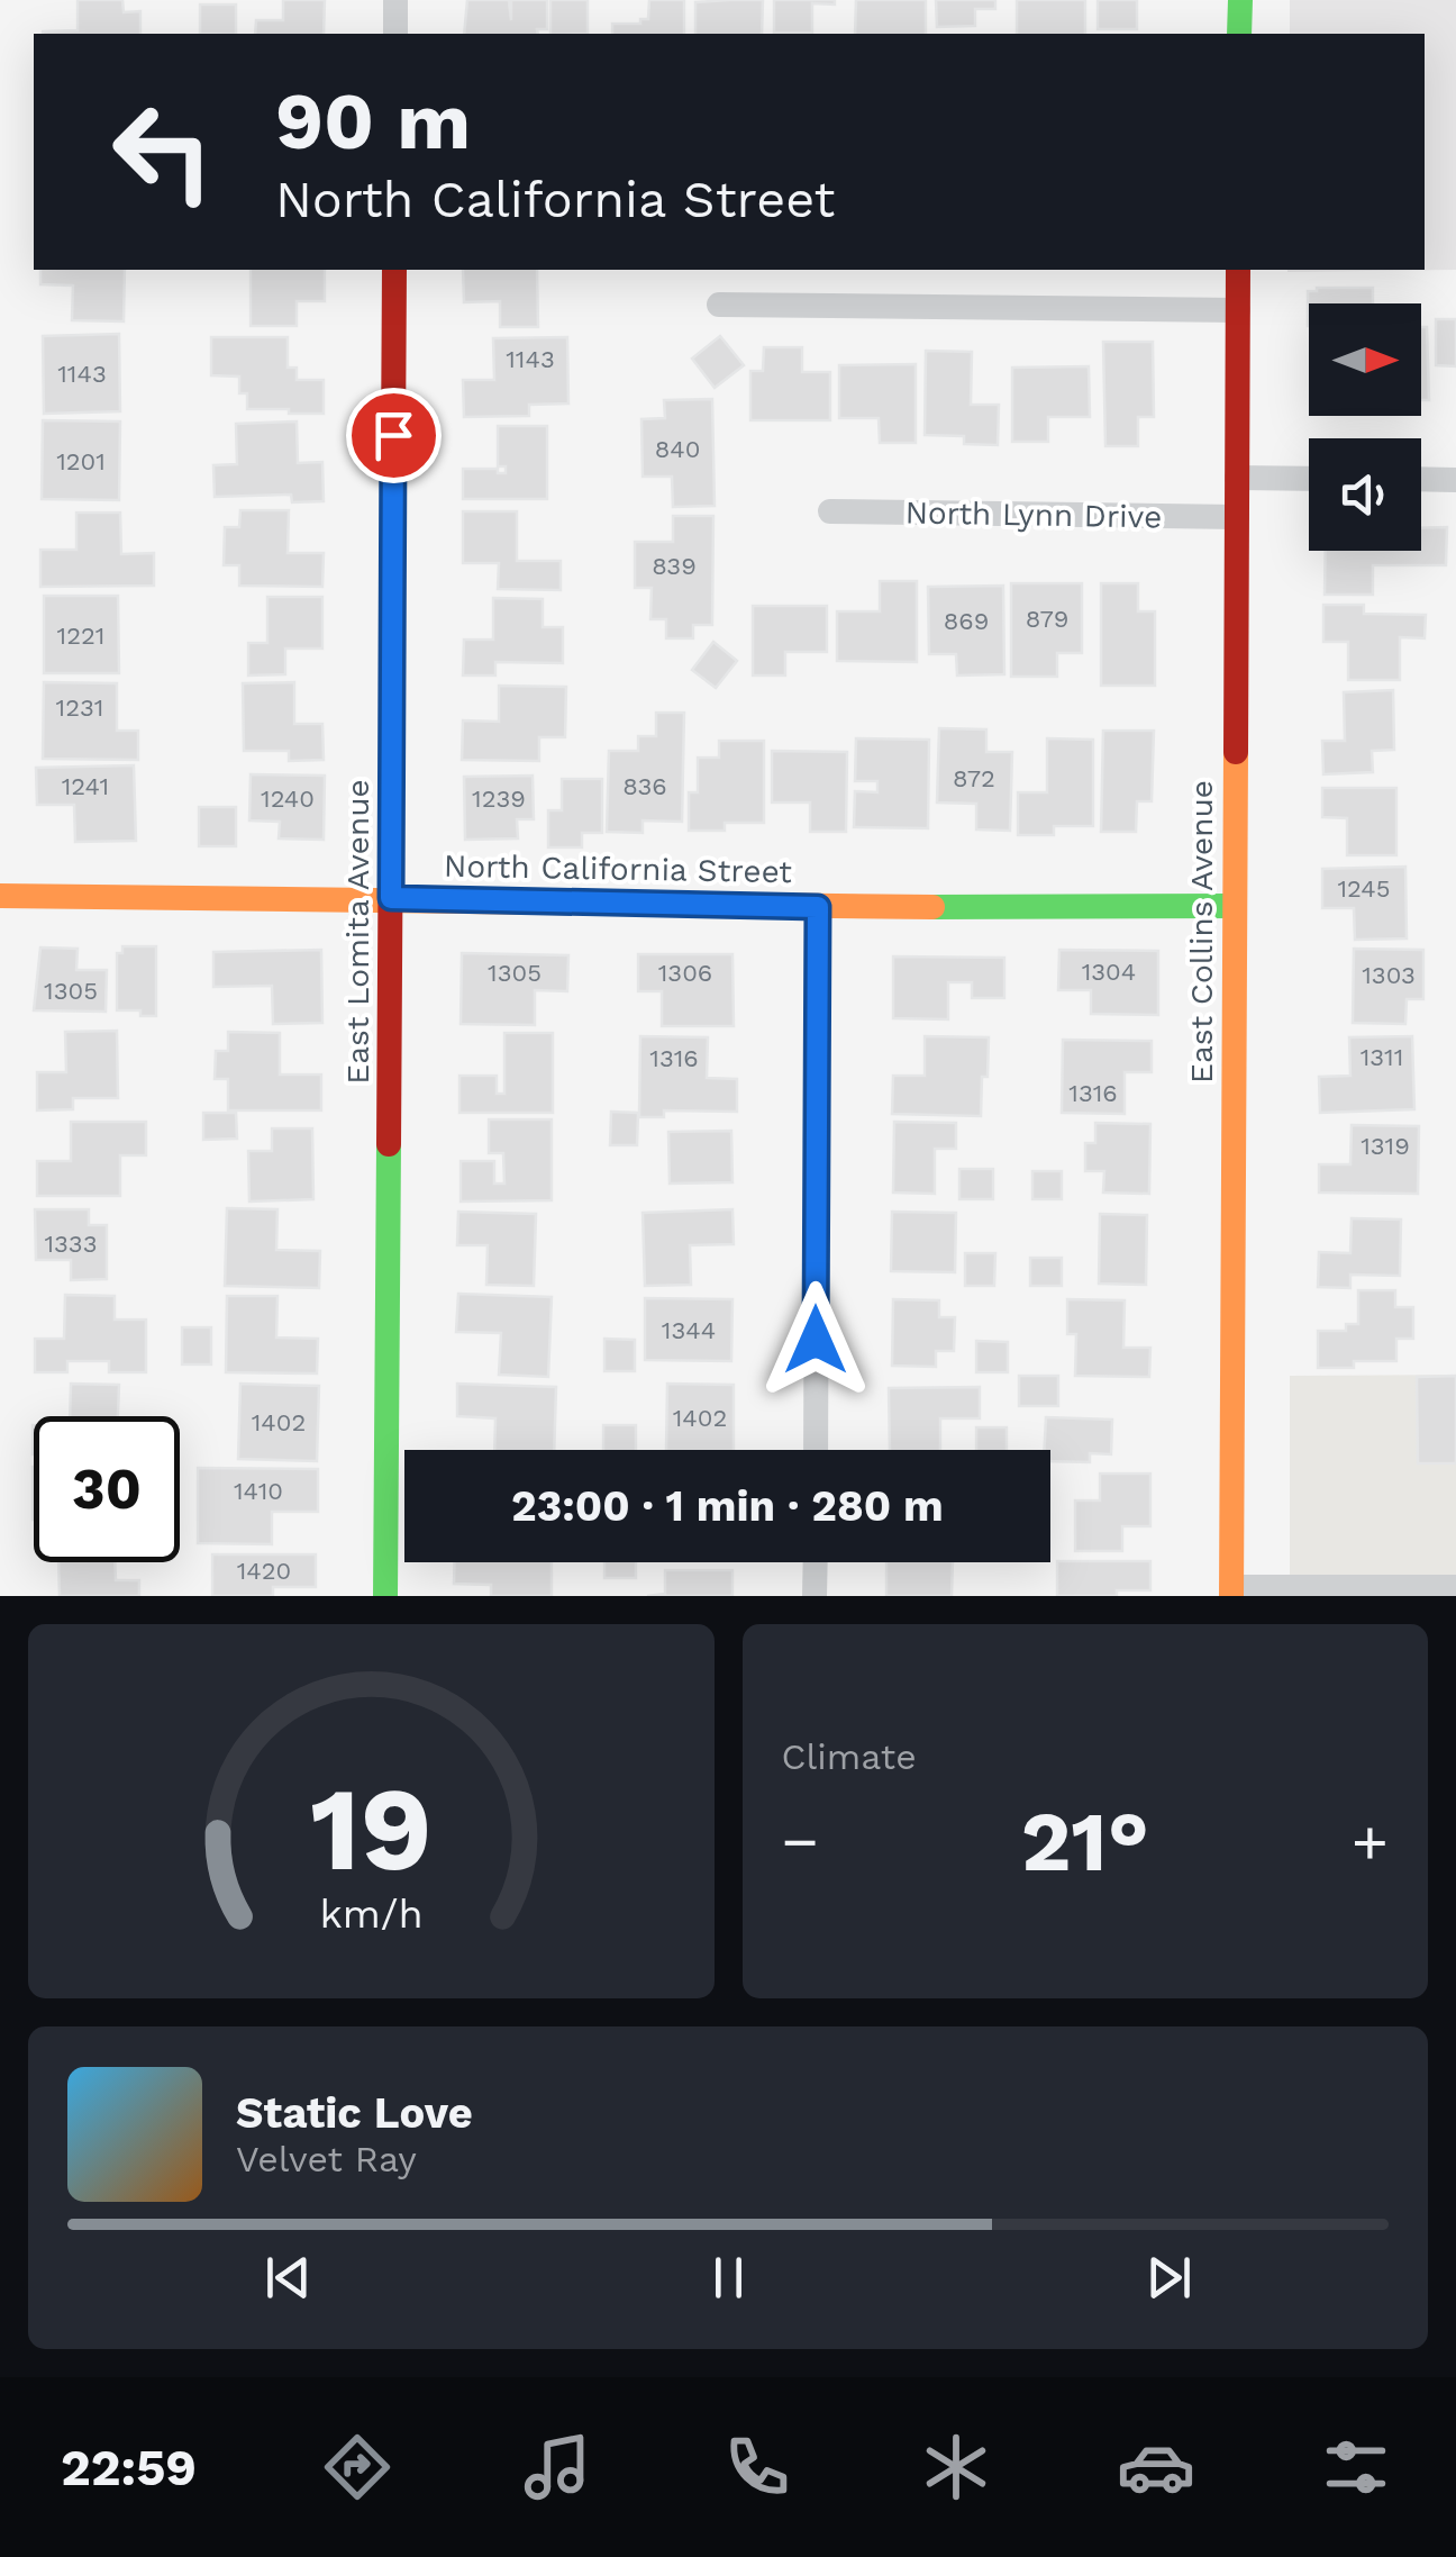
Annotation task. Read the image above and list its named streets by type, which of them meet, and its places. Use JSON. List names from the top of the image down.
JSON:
{
  "streets": {
    "street": [
      "North Lynn Drive",
      "North California Street",
      "East Lomita Avenue",
      "East Collins Avenue"
    ]
  },
  "crossings": [
    ["North Lynn Drive", "East Collins Avenue"],
    ["North California Street", "East Lomita Avenue"],
    ["North California Street", "East Collins Avenue"]
  ],
  "house_numbers": [
    "1143",
    "1143",
    "840",
    "1201",
    "839",
    "879",
    "869",
    "1221",
    "1231",
    "872",
    "1241",
    "836",
    "1240",
    "1239",
    "1245",
    "1304",
    "1305",
    "1306",
    "1303",
    "1305",
    "1311",
    "1316",
    "1316",
    "1319",
    "1333",
    "1344",
    "1402",
    "1402",
    "1410",
    "1420"
  ],
  "north": "right",
  "page": {
    "turn": ["90 m", "North California Street"],
    "limit": "30",
    "trip": "23:00 · 1 min · 280 m",
    "tile": "Climate",
    "heat": ["−", "21°", "+"],
    "song": ["Static Love", "Velvet Ray"],
    "tabs": "22:59",
    "gauge": ["19", "km/h"]
  }
}
